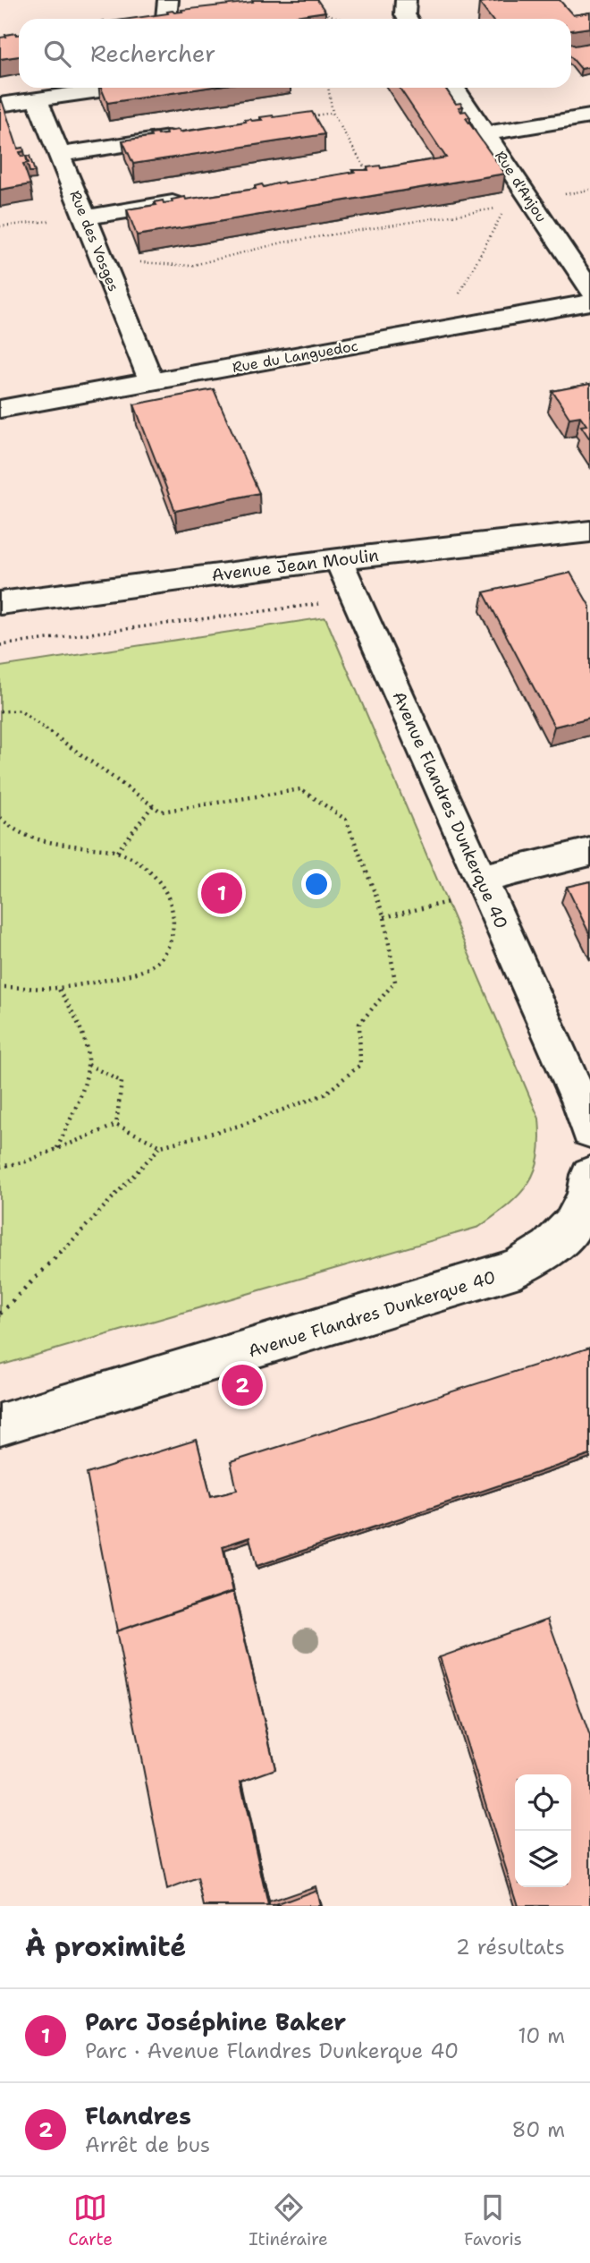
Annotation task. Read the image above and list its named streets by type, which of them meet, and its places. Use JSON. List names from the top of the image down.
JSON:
{
  "streets": {
    "street": [
      "Rue d'Anjou",
      "Rue des Vosges",
      "Rue du Languedoc",
      "Avenue Jean Moulin",
      "Avenue Flandres Dunkerque 40"
    ]
  },
  "crossings": [
    ["Rue des Vosges", "Rue du Languedoc"],
    ["Avenue Jean Moulin", "Avenue Flandres Dunkerque 40"]
  ],
  "page": {
    "search": "Rechercher",
    "pins": ["1", "2"],
    "heading": ["À proximité", "2 résultats"],
    "list": [
      {
        "mark": "1",
        "name": "Parc Joséphine Baker",
        "note": "Parc · Avenue Flandres Dunkerque 40",
        "value": "10 m"
      },
      {
        "mark": "2",
        "name": "Flandres",
        "note": "Arrêt de bus",
        "value": "80 m"
      }
    ],
    "nav": ["Carte", "Itinéraire", "Favoris"]
  }
}
